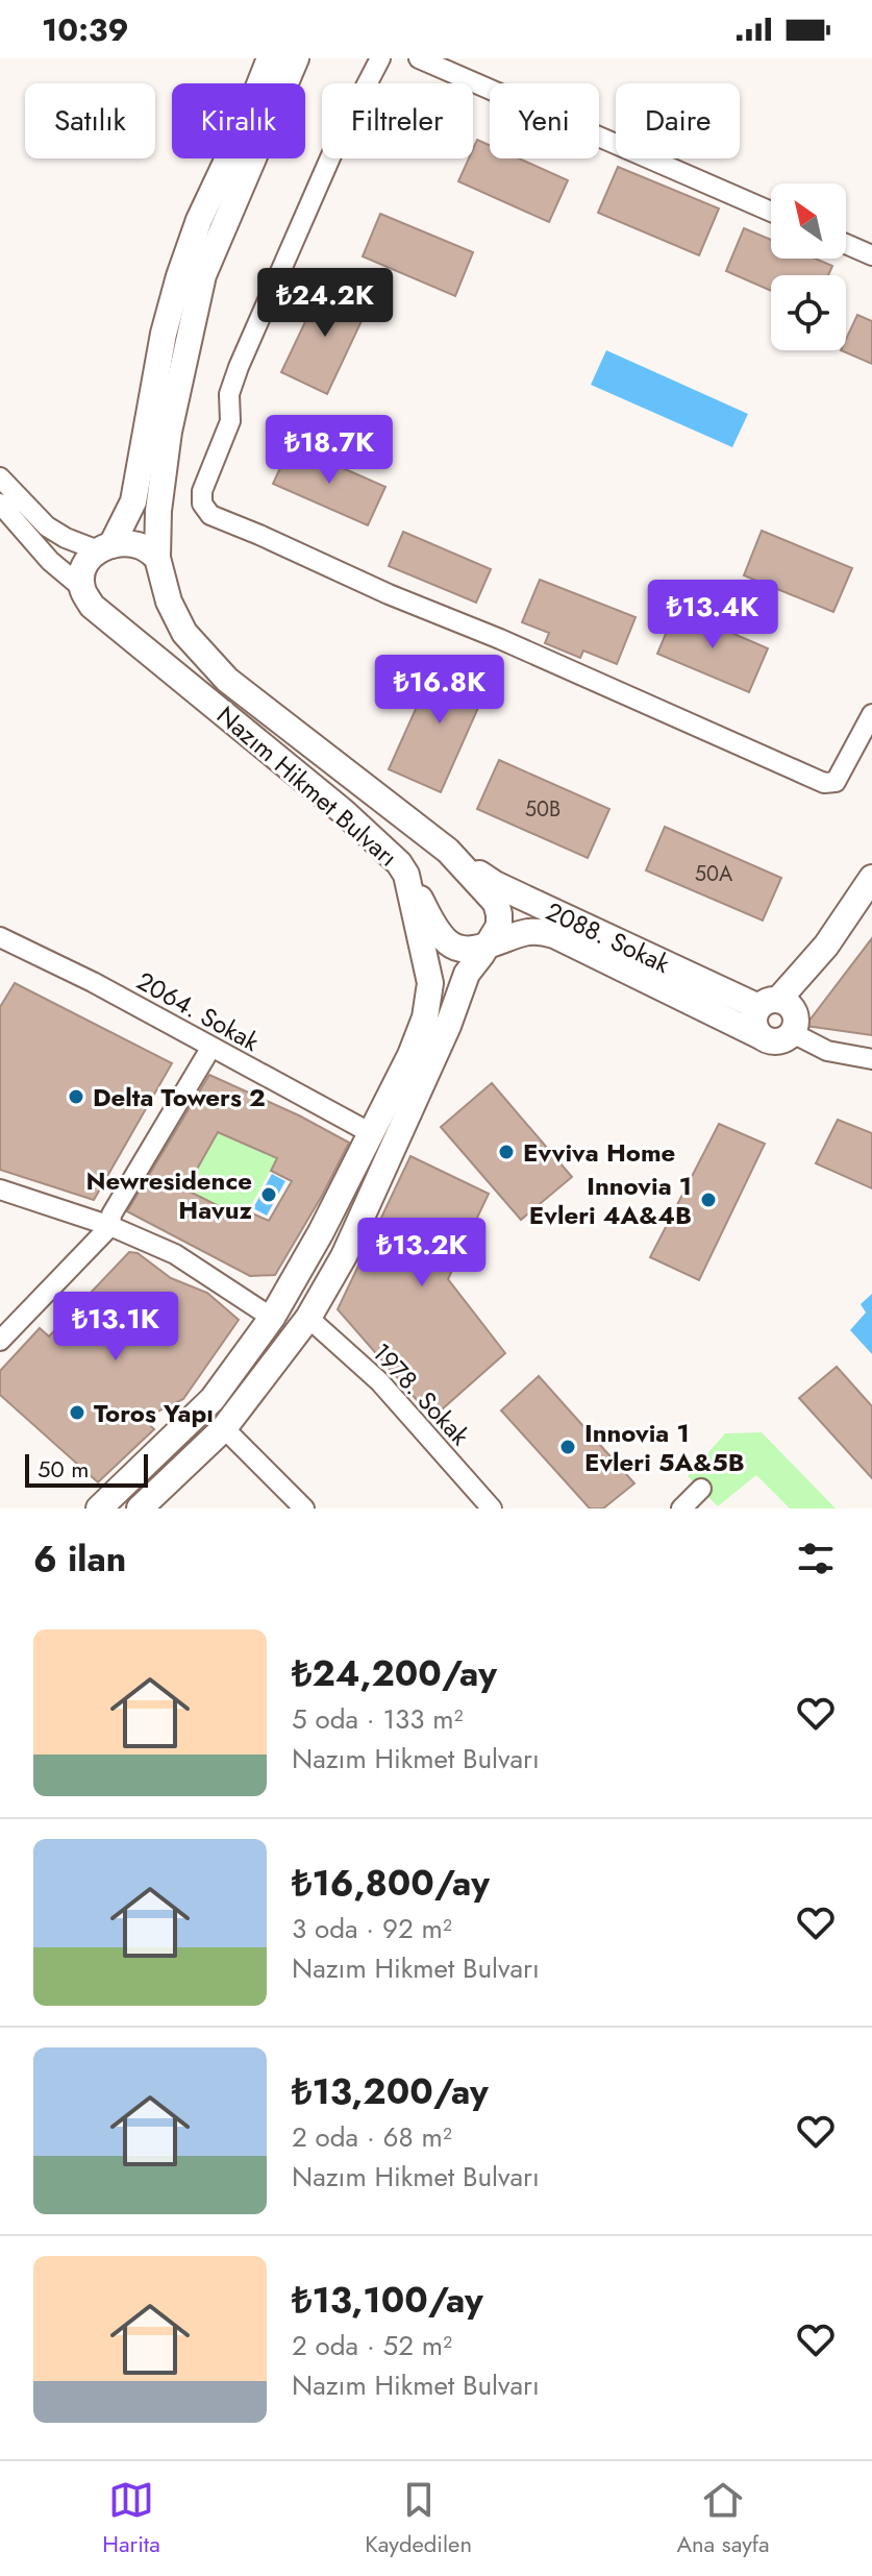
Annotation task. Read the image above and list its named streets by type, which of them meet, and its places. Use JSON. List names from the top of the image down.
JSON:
{
  "streets": {
    "main road": ["Nazım Hikmet Bulvarı", "2088. Sokak"],
    "street": ["2064. Sokak", "1978. Sokak"]
  },
  "crossings": [
    ["Nazım Hikmet Bulvarı", "2088. Sokak"],
    ["Nazım Hikmet Bulvarı", "2064. Sokak"],
    ["Nazım Hikmet Bulvarı", "1978. Sokak"]
  ],
  "places": [
    "Delta Towers 2",
    "Evviva Home",
    "Newresidence Havuz",
    "Innovia 1 Evleri 4A&4B",
    "Toros Yapı",
    "Innovia 1 Evleri 5A&5B"
  ],
  "house_numbers": ["50B", "50A"],
  "scale_bar": "50 m",
  "north": "top left",
  "page": {
    "status": "10:39",
    "chip": [
      "Satılık",
      "Kiralık",
      "Filtreler",
      "Yeni",
      "Daire"
    ],
    "price": [
      "₺24.2K",
      "₺18.7K",
      "₺13.4K",
      "₺16.8K",
      "₺13.2K",
      "₺13.1K"
    ],
    "scale": "50 m",
    "heading": "6 ilan",
    "list": [
      {
        "name": "₺24,200/ay",
        "note": "5 oda · 133 m² · Nazım Hikmet Bulvarı"
      },
      {
        "name": "₺16,800/ay",
        "note": "3 oda · 92 m² · Nazım Hikmet Bulvarı"
      },
      {
        "name": "₺13,200/ay",
        "note": "2 oda · 68 m² · Nazım Hikmet Bulvarı"
      },
      {
        "name": "₺13,100/ay",
        "note": "2 oda · 52 m² · Nazım Hikmet Bulvarı"
      }
    ],
    "tabs": ["Harita", "Kaydedilen", "Ana sayfa"]
  }
}
